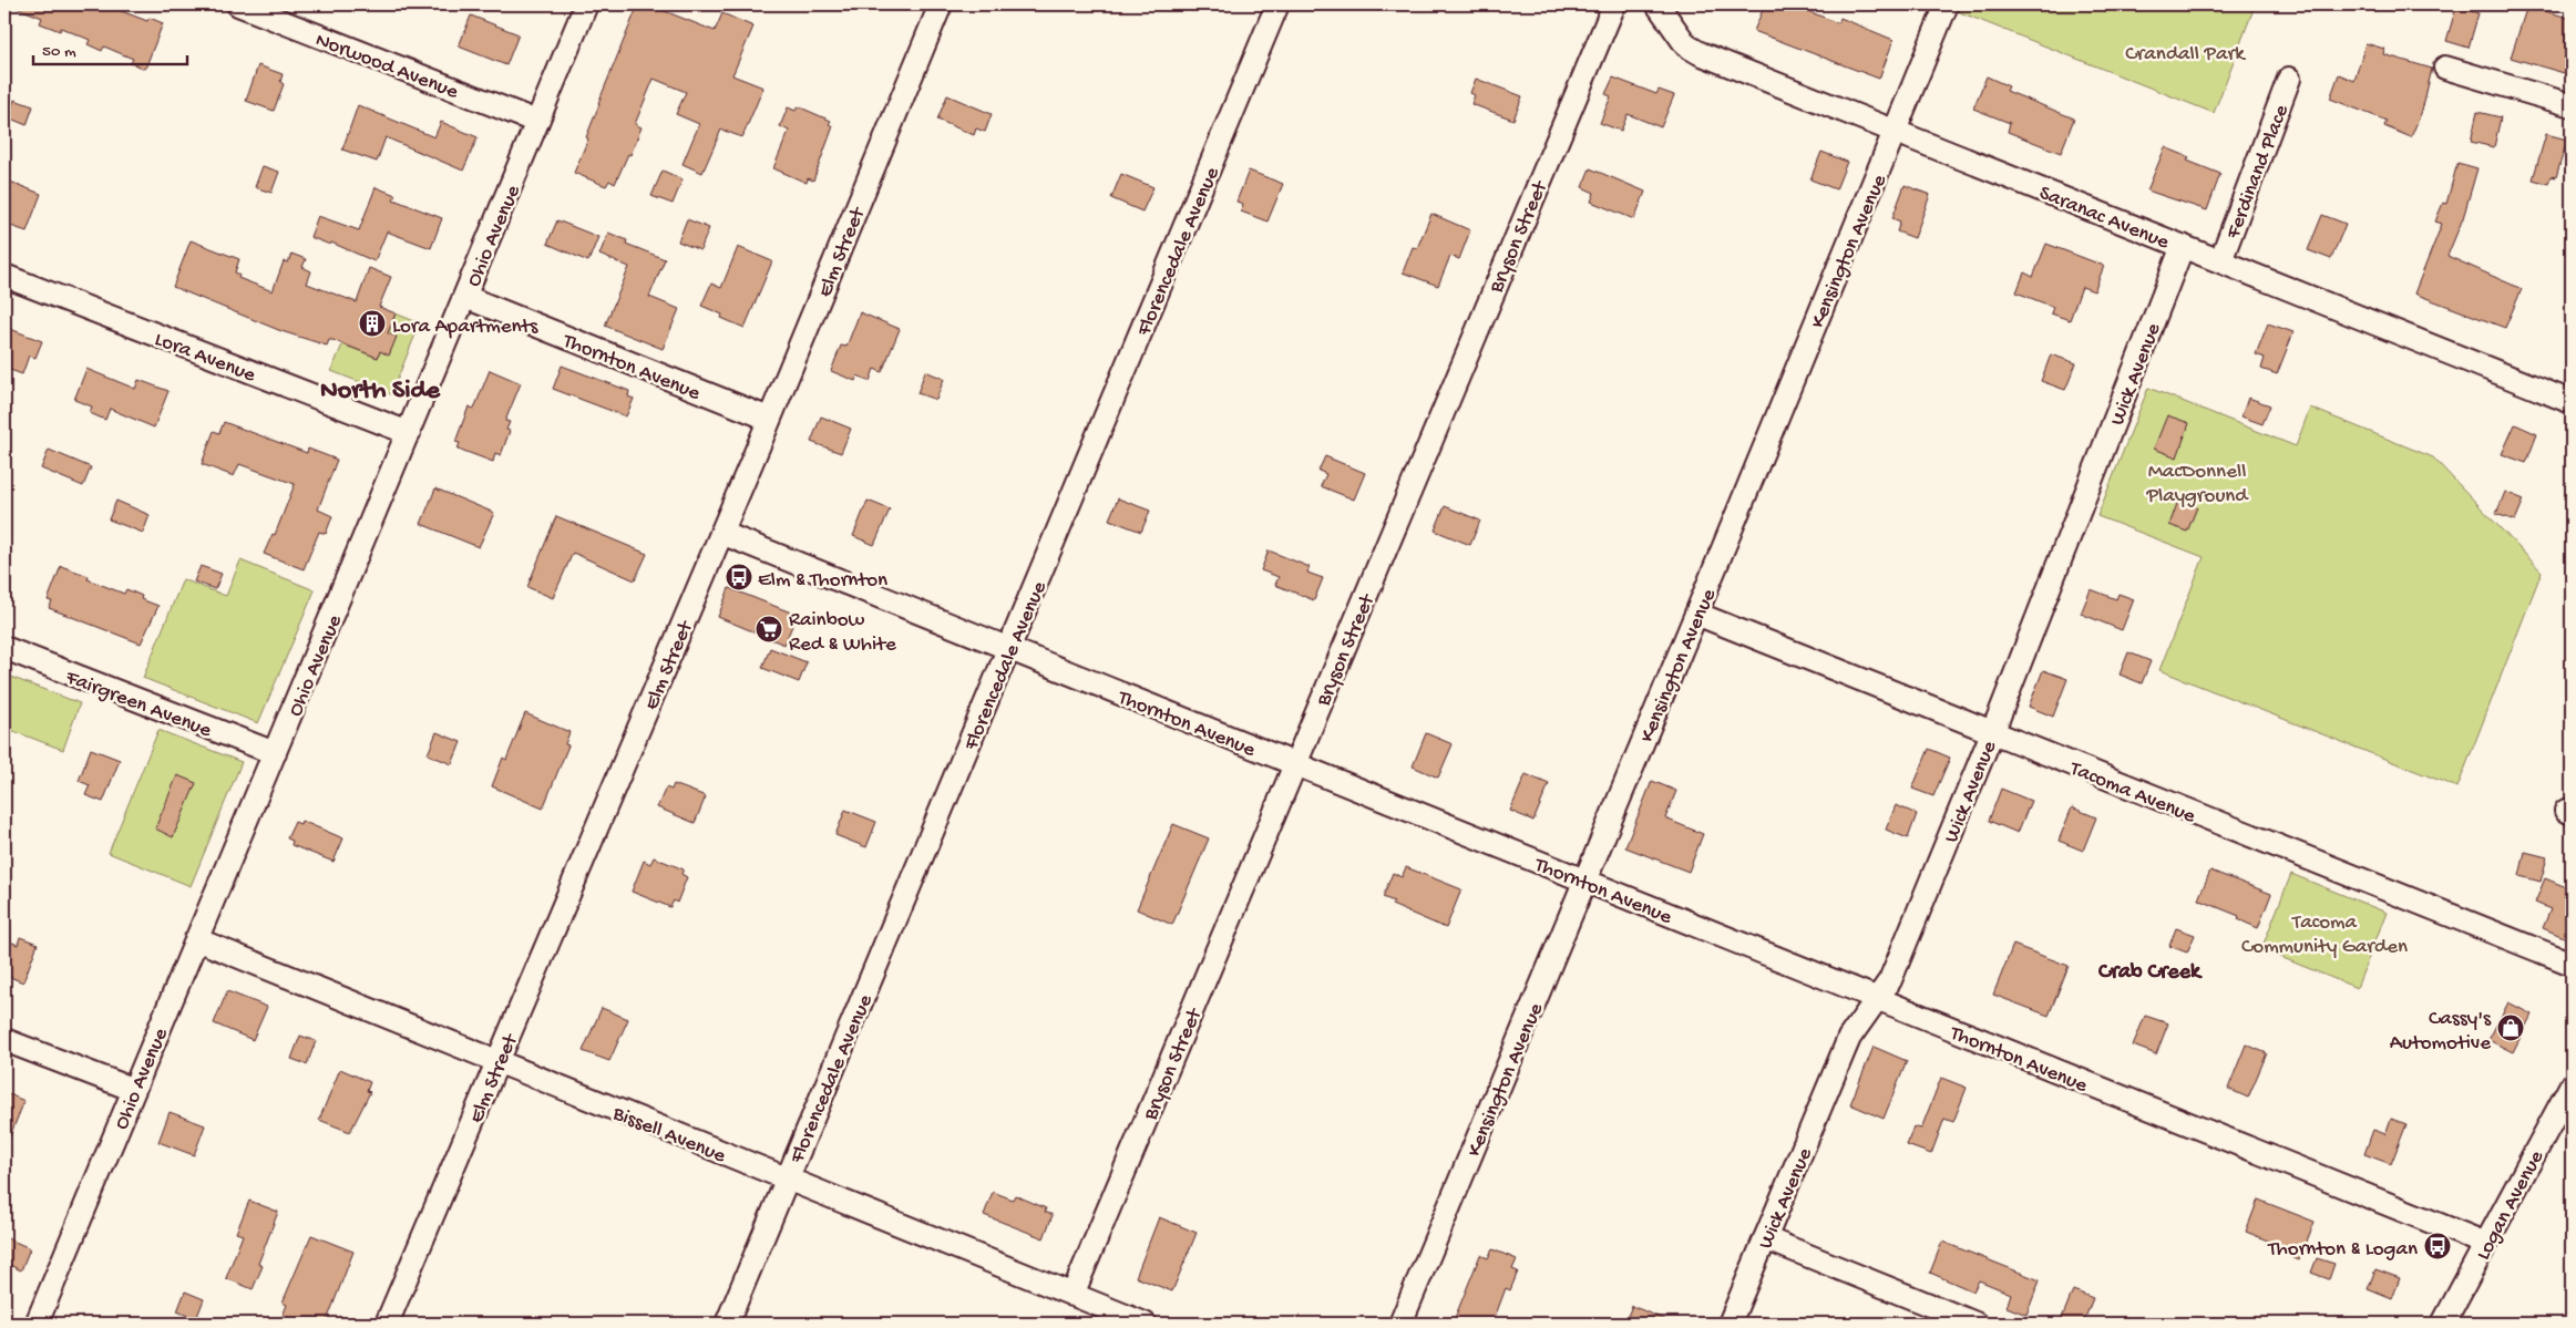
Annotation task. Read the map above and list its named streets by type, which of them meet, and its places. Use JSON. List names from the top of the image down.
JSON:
{
  "streets": {
    "street": [
      "Norwood Avenue",
      "Ferdinand Place",
      "Saranac Avenue",
      "Ohio Avenue",
      "Bryson Street",
      "Florencedale Avenue",
      "Kensington Avenue",
      "Elm Street",
      "Lora Avenue",
      "Thornton Avenue",
      "Wick Avenue",
      "Fairgreen Avenue",
      "Tacoma Avenue",
      "Bissell Avenue",
      "Logan Avenue"
    ]
  },
  "crossings": [
    ["Norwood Avenue", "Ohio Avenue"],
    ["Ferdinand Place", "Saranac Avenue"],
    ["Saranac Avenue", "Kensington Avenue"],
    ["Saranac Avenue", "Wick Avenue"],
    ["Ohio Avenue", "Lora Avenue"],
    ["Ohio Avenue", "Thornton Avenue"],
    ["Ohio Avenue", "Fairgreen Avenue"],
    ["Ohio Avenue", "Bissell Avenue"],
    ["Bryson Street", "Thornton Avenue"],
    ["Bryson Street", "Bissell Avenue"],
    ["Florencedale Avenue", "Thornton Avenue"],
    ["Florencedale Avenue", "Bissell Avenue"],
    ["Kensington Avenue", "Thornton Avenue"],
    ["Kensington Avenue", "Tacoma Avenue"],
    ["Elm Street", "Thornton Avenue"],
    ["Elm Street", "Bissell Avenue"],
    ["Thornton Avenue", "Wick Avenue"],
    ["Thornton Avenue", "Logan Avenue"],
    ["Wick Avenue", "Tacoma Avenue"]
  ],
  "districts": ["North Side", "Crab Creek"],
  "parks": ["Crandall Park", "MacDonnell Playground", "Tacoma Community Garden"],
  "places": {
    "building": ["Lora Apartments"],
    "bus stop": ["Elm & Thornton", "Thornton & Logan"],
    "supermarket": ["Rainbow Red & White"],
    "shop": ["Cassy's Automotive"]
  },
  "scale_bar": "50 m"
}
